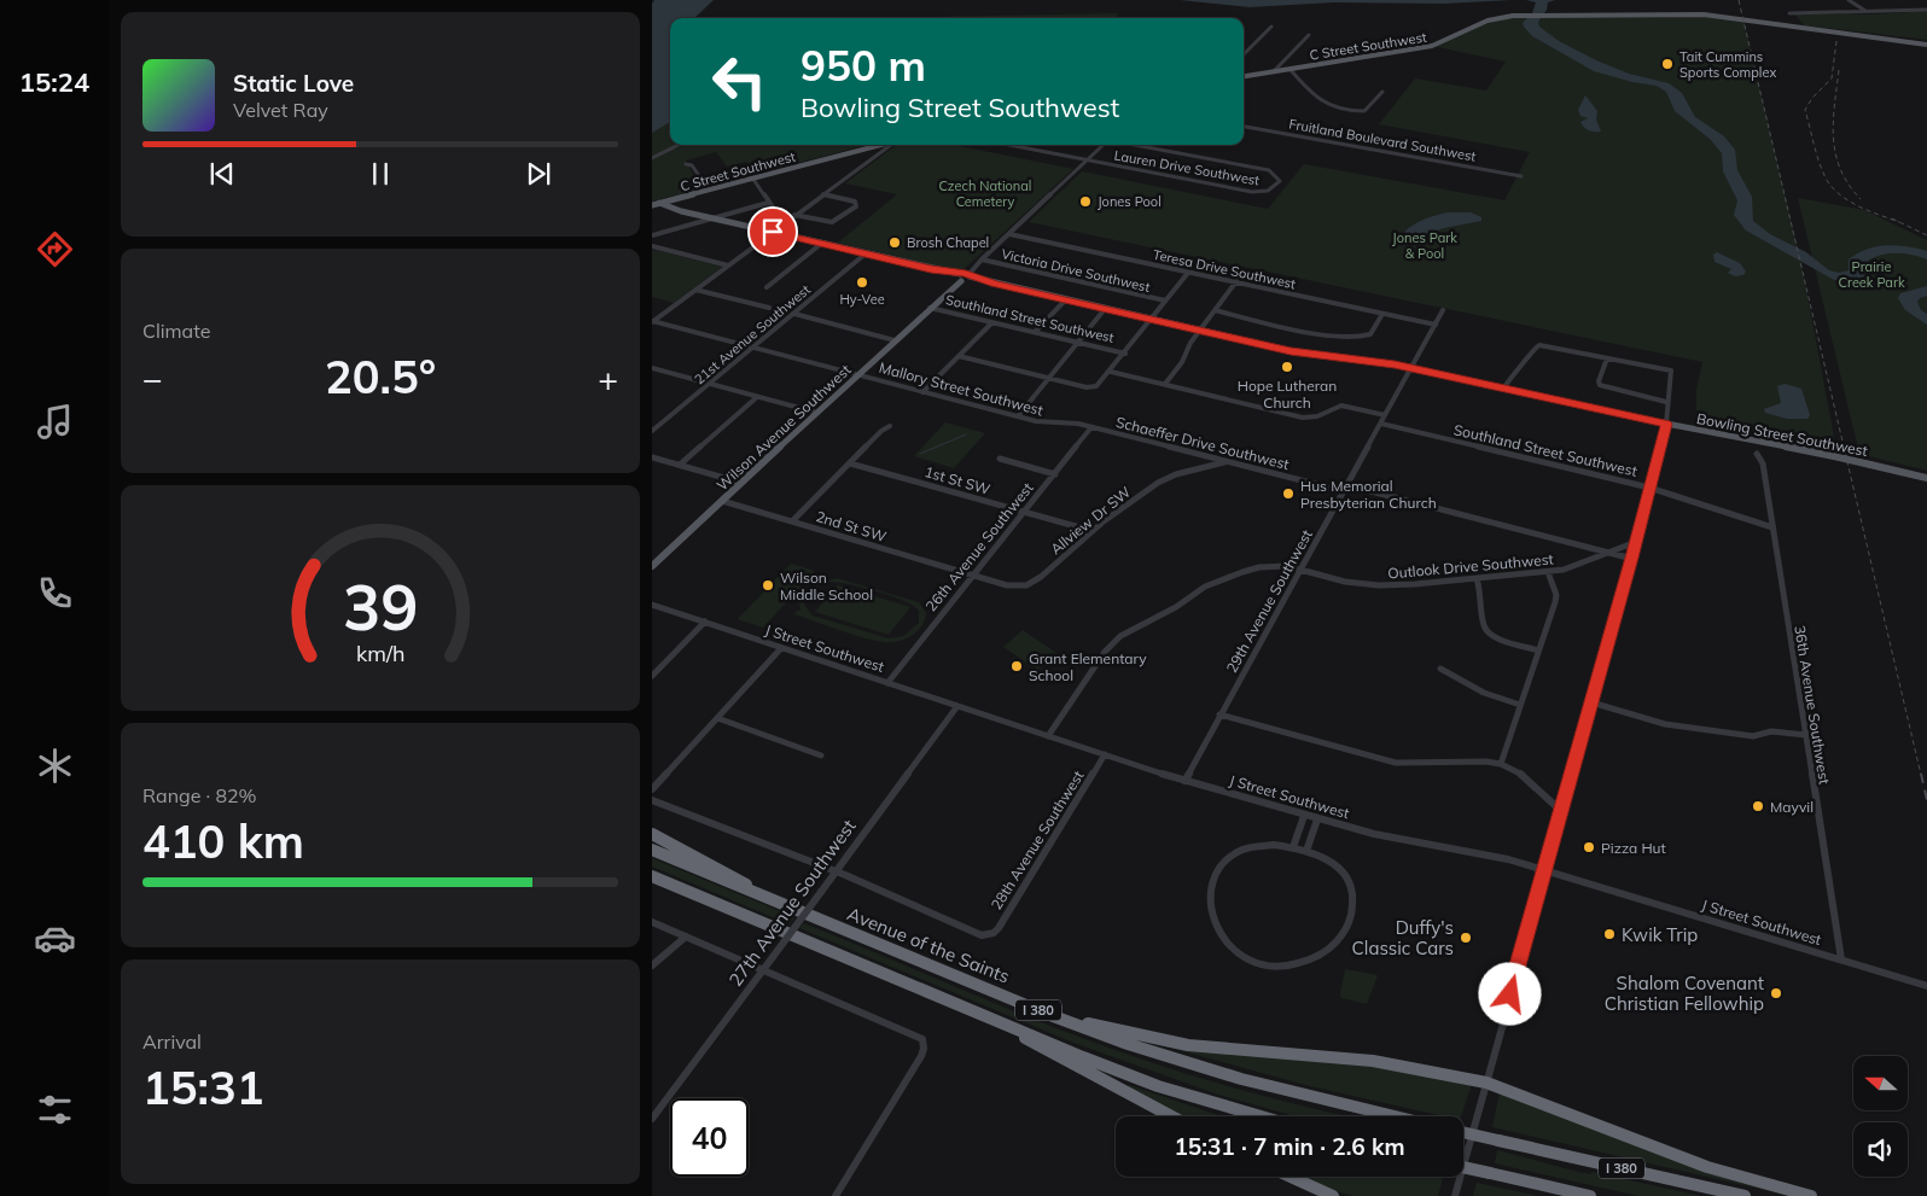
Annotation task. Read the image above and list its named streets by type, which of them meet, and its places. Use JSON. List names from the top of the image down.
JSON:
{
  "streets": {
    "highway": ["Avenue of the Saints", "I 380"],
    "main road": ["C Street Southwest", "Wilson Avenue Southwest", "Bowling Street Southwest"],
    "street": [
      "Fruitland Boulevard Southwest",
      "Lauren Drive Southwest",
      "Teresa Drive Southwest",
      "Victoria Drive Southwest",
      "Southland Street Southwest",
      "21st Avenue Southwest",
      "Mallory Street Southwest",
      "Schaeffer Drive Southwest",
      "1st St SW",
      "Allview Dr SW",
      "2nd St SW",
      "26th Avenue Southwest",
      "Outlook Drive Southwest",
      "29th Avenue Southwest",
      "J Street Southwest",
      "36th Avenue Southwest",
      "28th Avenue Southwest",
      "27th Avenue Southwest"
    ]
  },
  "crossings": [
    ["C Street Southwest", "Bowling Street Southwest"],
    ["Teresa Drive Southwest", "29th Avenue Southwest"],
    ["Southland Street Southwest", "Wilson Avenue Southwest"],
    ["Southland Street Southwest", "29th Avenue Southwest"],
    ["Southland Street Southwest", "36th Avenue Southwest"],
    ["21st Avenue Southwest", "Mallory Street Southwest"],
    ["21st Avenue Southwest", "Bowling Street Southwest"],
    ["Mallory Street Southwest", "Wilson Avenue Southwest"],
    ["Mallory Street Southwest", "Schaeffer Drive Southwest"],
    ["Mallory Street Southwest", "26th Avenue Southwest"],
    ["Wilson Avenue Southwest", "Bowling Street Southwest"],
    ["Wilson Avenue Southwest", "2nd St SW"],
    ["Bowling Street Southwest", "29th Avenue Southwest"],
    ["Schaeffer Drive Southwest", "Allview Dr SW"],
    ["Schaeffer Drive Southwest", "26th Avenue Southwest"],
    ["Schaeffer Drive Southwest", "Outlook Drive Southwest"],
    ["Schaeffer Drive Southwest", "29th Avenue Southwest"],
    ["1st St SW", "Allview Dr SW"],
    ["1st St SW", "26th Avenue Southwest"],
    ["Allview Dr SW", "2nd St SW"],
    ["Allview Dr SW", "26th Avenue Southwest"],
    ["2nd St SW", "26th Avenue Southwest"],
    ["26th Avenue Southwest", "J Street Southwest"],
    ["Outlook Drive Southwest", "29th Avenue Southwest"],
    ["Outlook Drive Southwest", "J Street Southwest"],
    ["29th Avenue Southwest", "J Street Southwest"],
    ["J Street Southwest", "36th Avenue Southwest"],
    ["J Street Southwest", "28th Avenue Southwest"],
    ["J Street Southwest", "27th Avenue Southwest"],
    ["28th Avenue Southwest", "27th Avenue Southwest"]
  ],
  "parks": ["Czech National Cemetery", "Jones Park & Pool", "Prairie Creek Park"],
  "places": [
    "Tait Cummins Sports Complex",
    "Jones Pool",
    "Brosh Chapel",
    "Hy-Vee",
    "Hope Lutheran Church",
    "Hus Memorial Presbyterian Church",
    "Wilson Middle School",
    "Grant Elementary School",
    "Mayvil",
    "Pizza Hut",
    "Kwik Trip",
    "Duffy's Classic Cars",
    "Shalom Covenant Christian Fellowhip"
  ],
  "north": "left",
  "page": {
    "tabs": "15:24",
    "turn": ["950 m", "Bowling Street Southwest"],
    "song": ["Static Love", "Velvet Ray"],
    "tile": [
      "Climate",
      ["Range · 82%", "410 km"],
      ["Arrival", "15:31"]
    ],
    "heat": ["−", "20.5°", "+"],
    "limit": "40",
    "trip": "15:31 · 7 min · 2.6 km",
    "gauge": ["39", "km/h"]
  }
}
